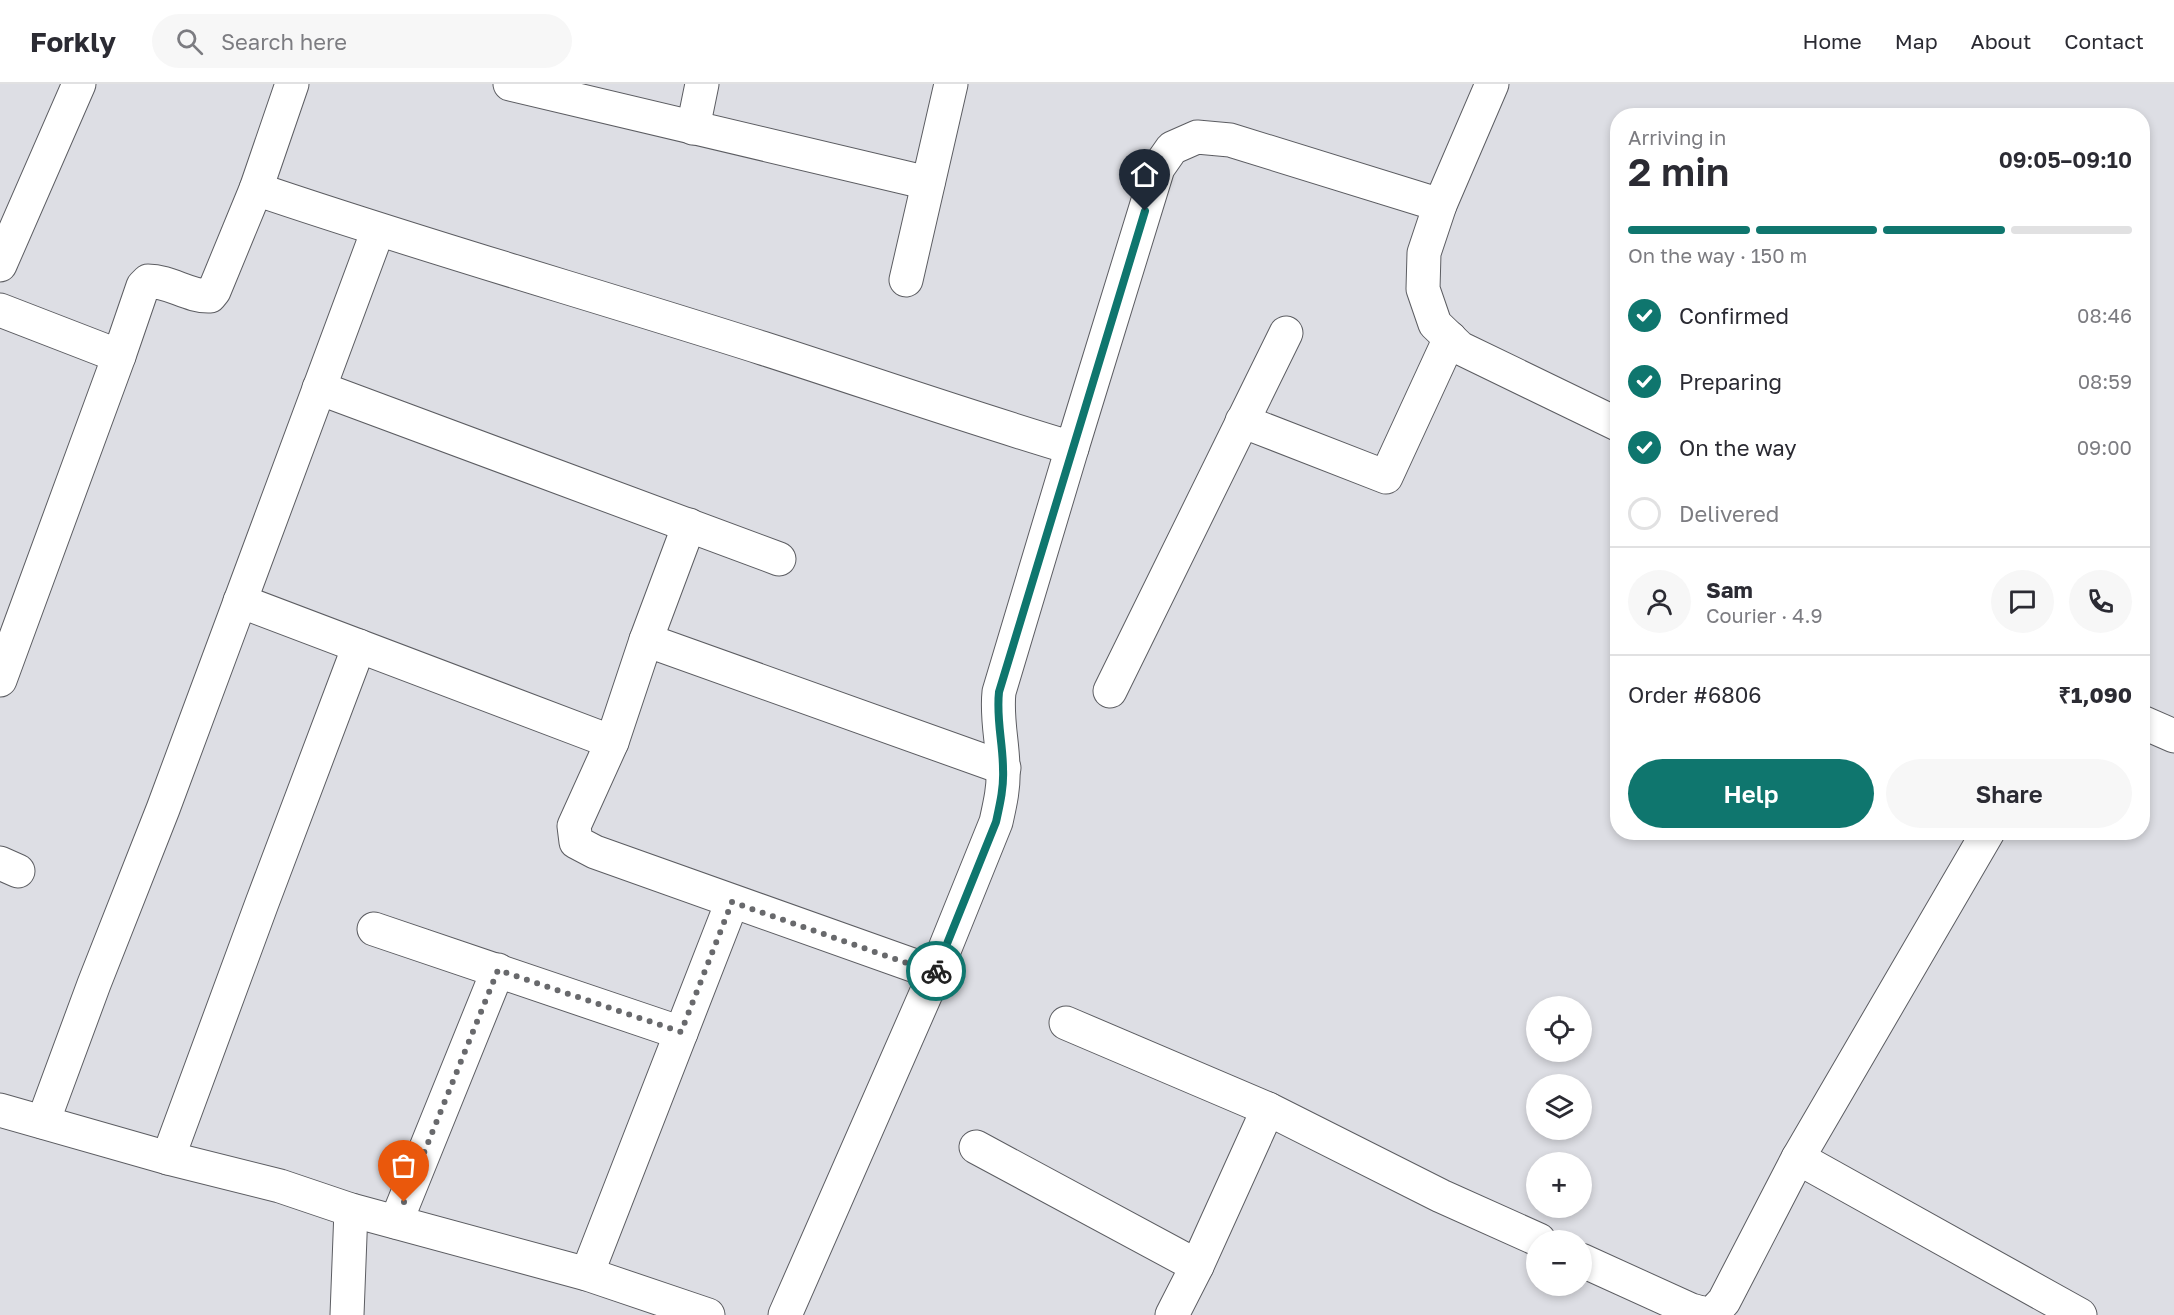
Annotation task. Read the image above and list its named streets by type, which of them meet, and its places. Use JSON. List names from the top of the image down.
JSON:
{
  "page": {
    "header": "Forkly",
    "search": "Search here",
    "nav": [
      "Home",
      "Map",
      "About",
      "Contact"
    ],
    "heading": ["2 min", "Arriving in", "09:05–09:10"],
    "panel": [
      "Sam",
      "Courier · 4.9",
      "Order #6806",
      "₹1,090"
    ],
    "bar": "On the way · 150 m",
    "list": [
      ["Confirmed", "08:46"],
      ["Preparing", "08:59"],
      ["On the way", "09:00"],
      "Delivered"
    ],
    "buttons": ["Help", "Share"],
    "map_buttons": ["+", "−"]
  }
}
